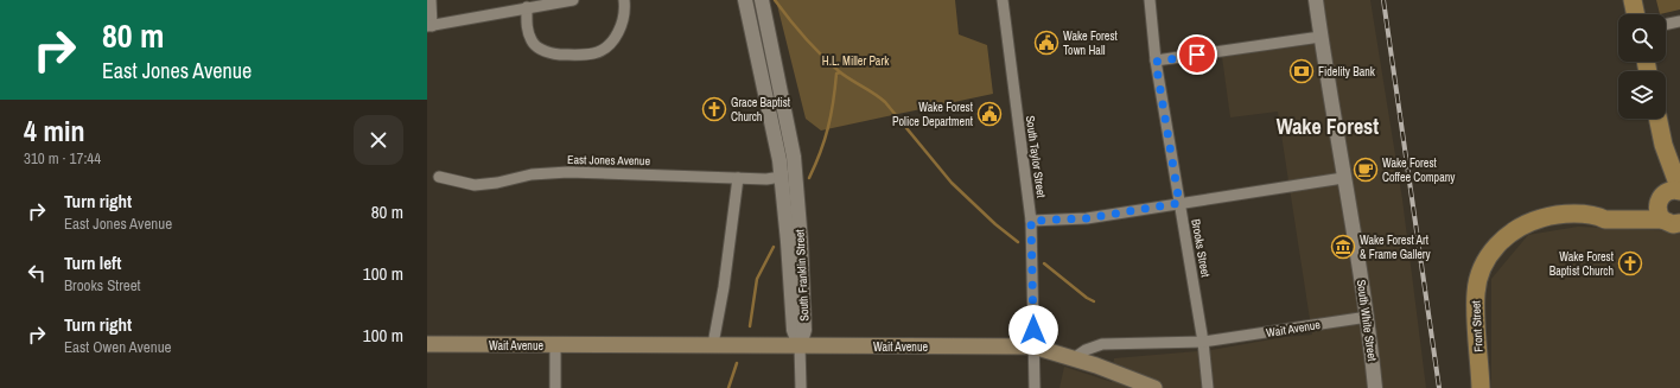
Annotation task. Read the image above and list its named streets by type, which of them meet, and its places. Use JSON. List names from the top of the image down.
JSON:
{
  "streets": {
    "main road": ["Front Street", "Wait Avenue"],
    "street": [
      "South Taylor Street",
      "East Jones Avenue",
      "Brooks Street",
      "South Franklin Street",
      "South White Street"
    ]
  },
  "crossings": [
    ["South Taylor Street", "Wait Avenue"],
    ["East Jones Avenue", "South Franklin Street"],
    ["Brooks Street", "Wait Avenue"],
    ["South Franklin Street", "Wait Avenue"],
    ["South White Street", "Wait Avenue"]
  ],
  "districts": ["Wake Forest"],
  "parks": ["H.L. Miller Park"],
  "places": {
    "public building": ["Wake Forest Town Hall", "Wake Forest Police Department"],
    "bank": ["Fidelity Bank"],
    "church": ["Grace Baptist Church", "Wake Forest Baptist Church"],
    "cafe": ["Wake Forest Coffee Company"],
    "museum": ["Wake Forest Art & Frame Gallery"]
  },
  "page": {
    "turn": ["80 m", "East Jones Avenue"],
    "heading": ["4 min", "310 m · 17:44"],
    "list": [
      {
        "name": "Turn right",
        "note": "East Jones Avenue",
        "value": "80 m"
      },
      {
        "name": "Turn left",
        "note": "Brooks Street",
        "value": "100 m"
      },
      {
        "name": "Turn right",
        "note": "East Owen Avenue",
        "value": "100 m"
      }
    ]
  }
}
